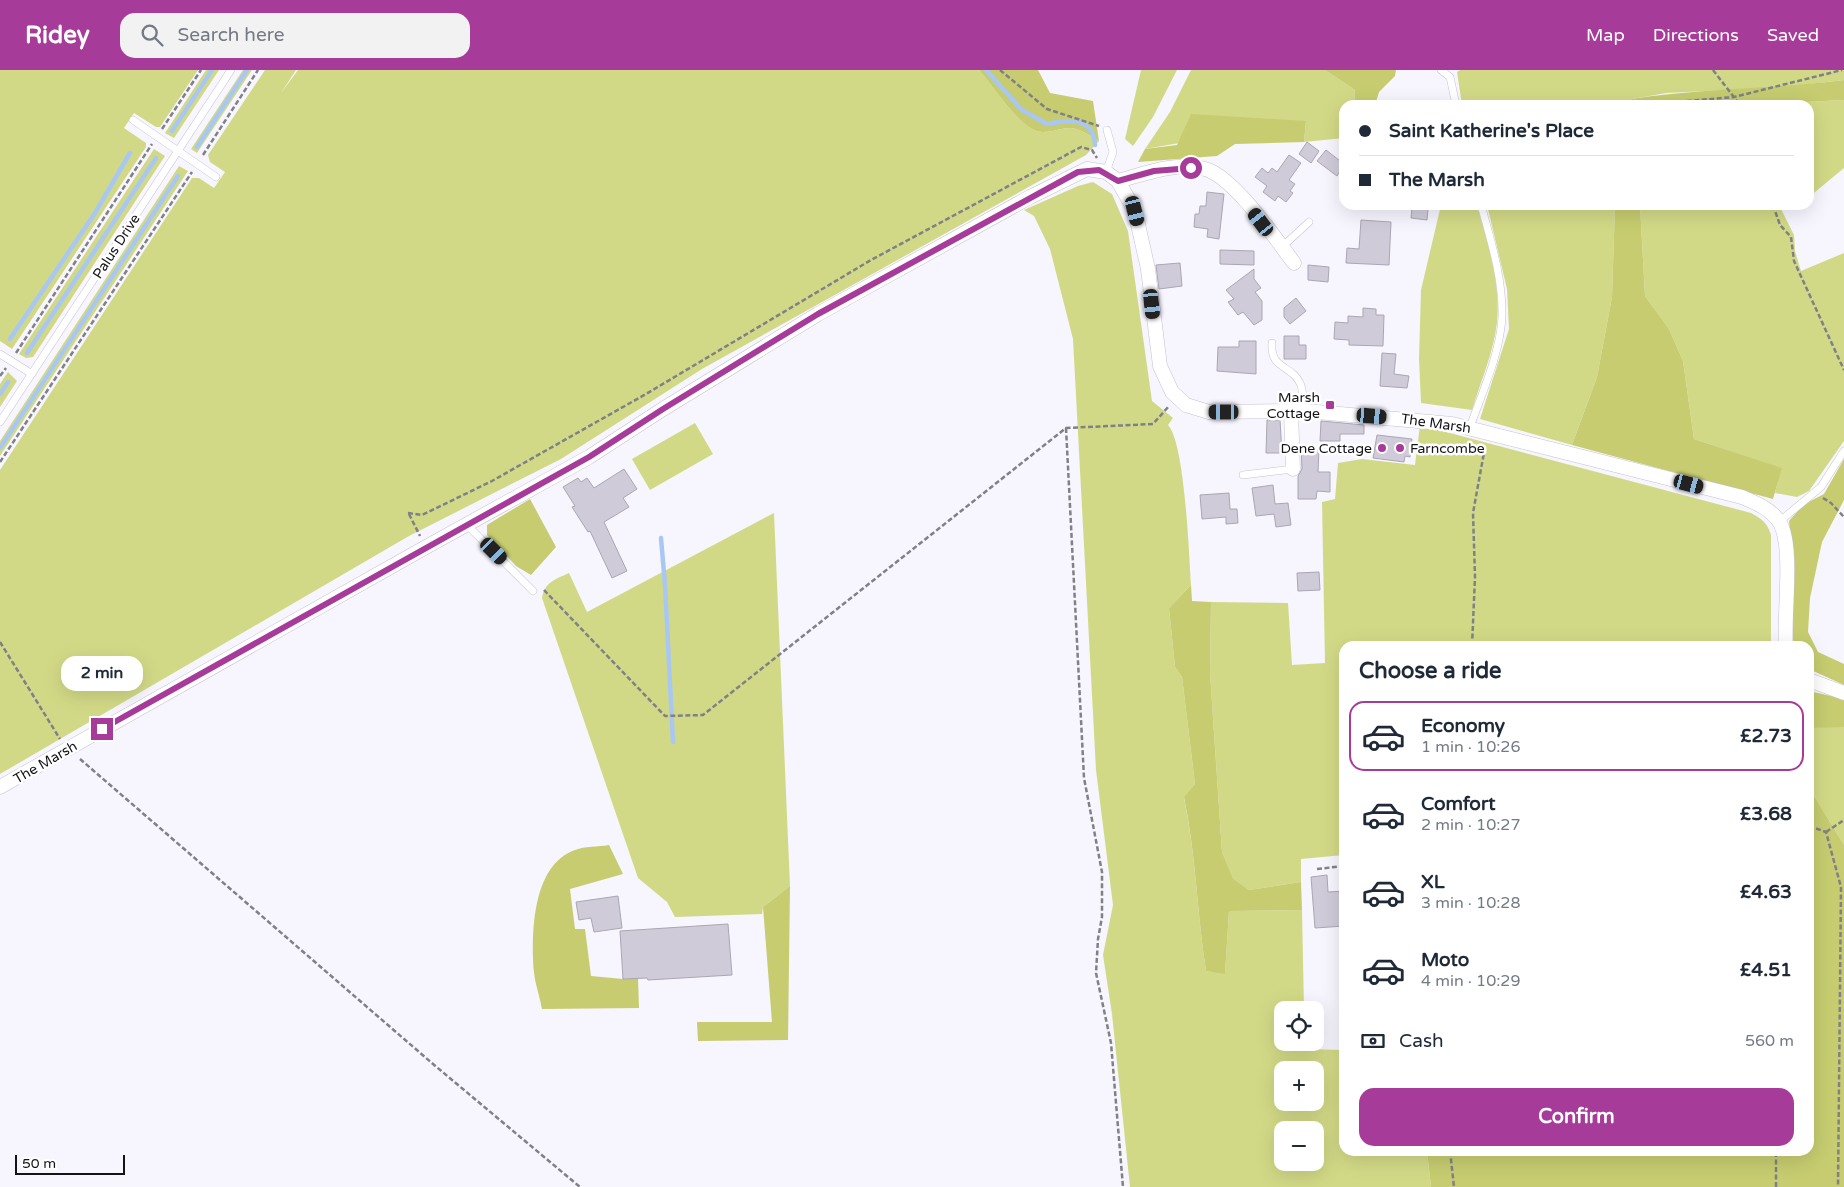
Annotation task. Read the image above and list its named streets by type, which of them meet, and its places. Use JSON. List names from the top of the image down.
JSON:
{
  "streets": {
    "street": ["The Marsh"],
    "lane": ["Palus Drive"]
  },
  "places": {
    "transit": ["Marsh Cottage"],
    "other": ["Dene Cottage", "Farncombe"]
  },
  "scale_bar": "50 m",
  "page": {
    "header": "Ridey",
    "search": "Search here",
    "nav": ["Map", "Directions", "Saved"],
    "banner": ["Saint Katherine's Place", "The Marsh"],
    "heading": "Choose a ride",
    "bubble": "2 min",
    "list": [
      {
        "name": "Economy",
        "note": "1 min · 10:26",
        "value": "£2.73"
      },
      {
        "name": "Comfort",
        "note": "2 min · 10:27",
        "value": "£3.68"
      },
      {
        "name": "XL",
        "note": "3 min · 10:28",
        "value": "£4.63"
      },
      {
        "name": "Moto",
        "note": "4 min · 10:29",
        "value": "£4.51"
      }
    ],
    "map_buttons": ["+", "−"],
    "pay": ["Cash", "560 m"],
    "buttons": "Confirm",
    "scale": "50 m"
  }
}
